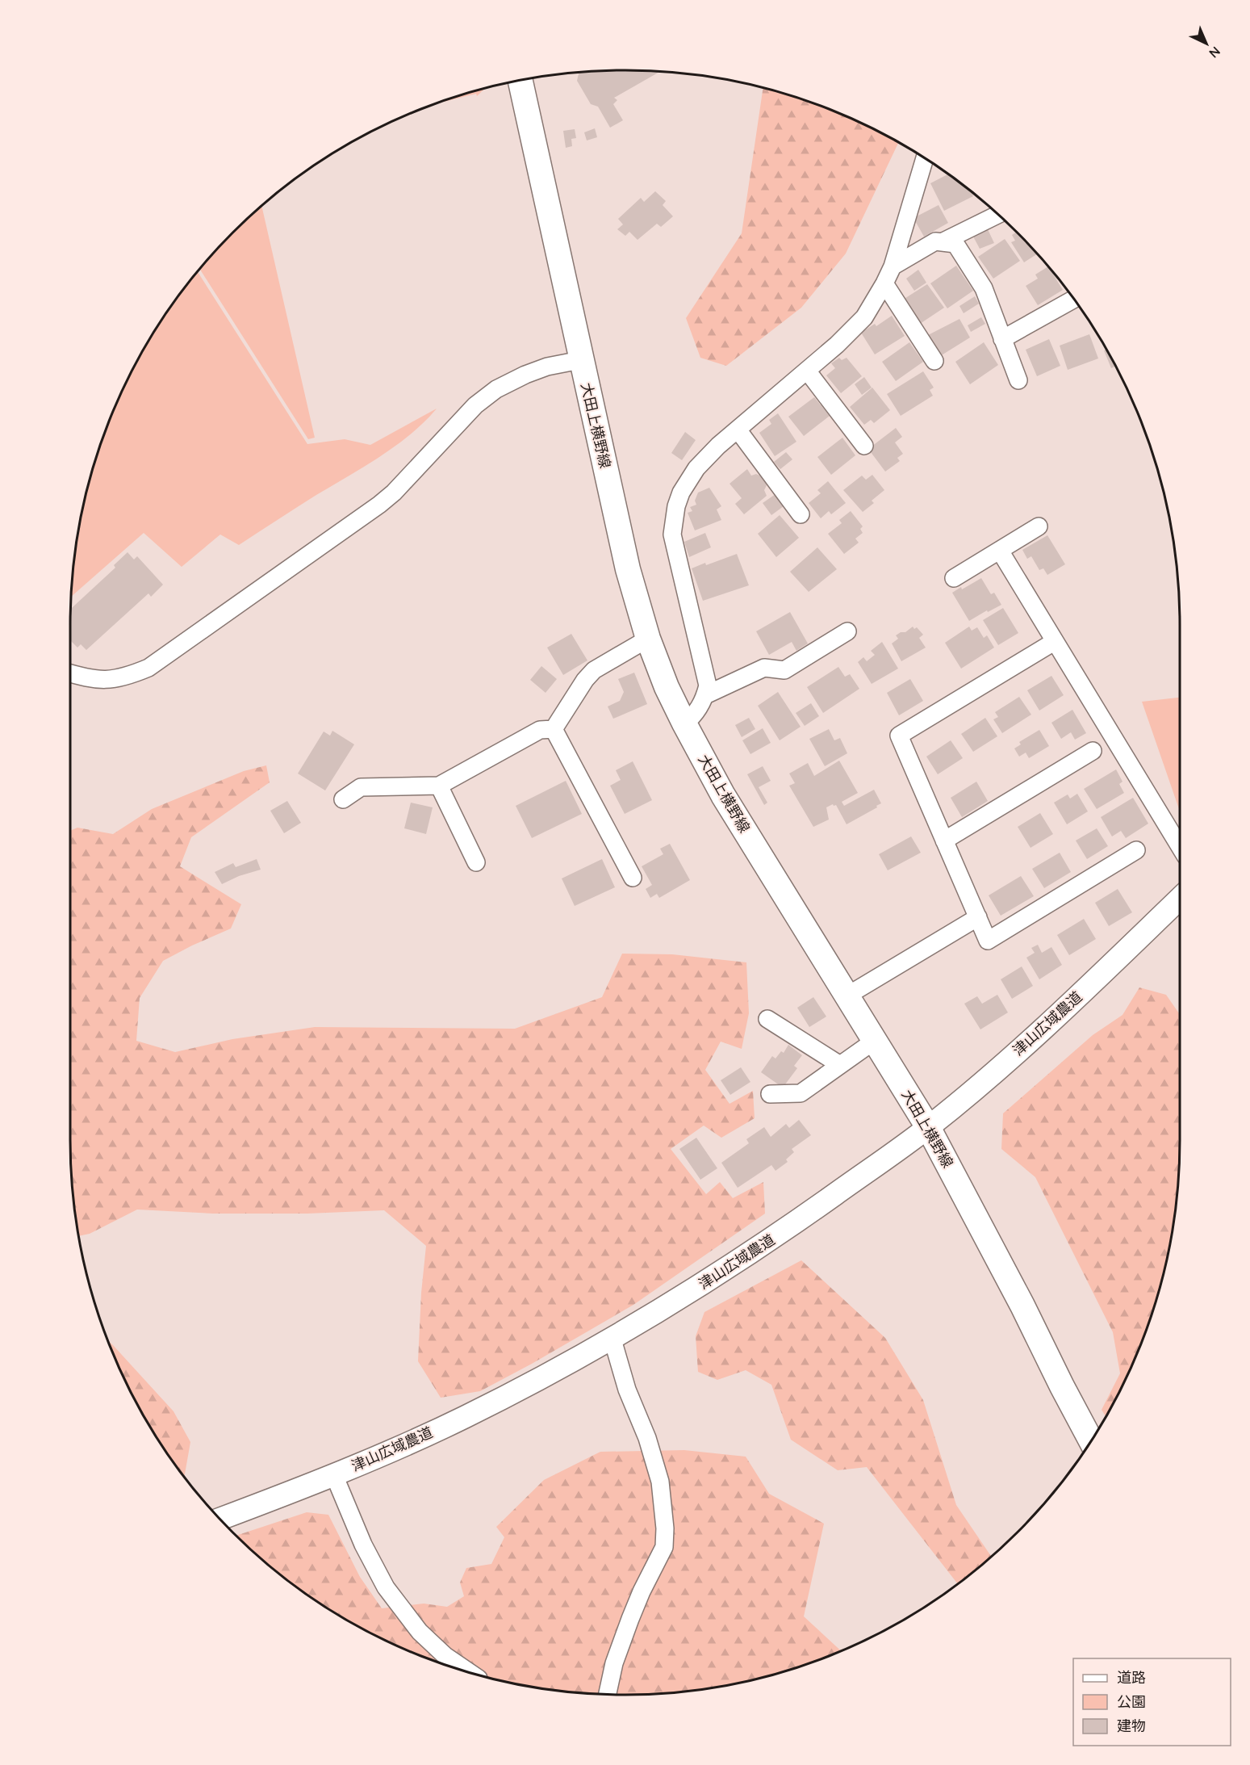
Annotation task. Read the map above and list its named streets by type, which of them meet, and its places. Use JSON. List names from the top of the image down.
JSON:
{
  "streets": {
    "main road": ["大田上横野線"],
    "street": ["津山広域農道"]
  },
  "crossings": [
    ["大田上横野線", "津山広域農道"]
  ],
  "legend": ["道路", "公園", "建物"],
  "north": "bottom right"
}
